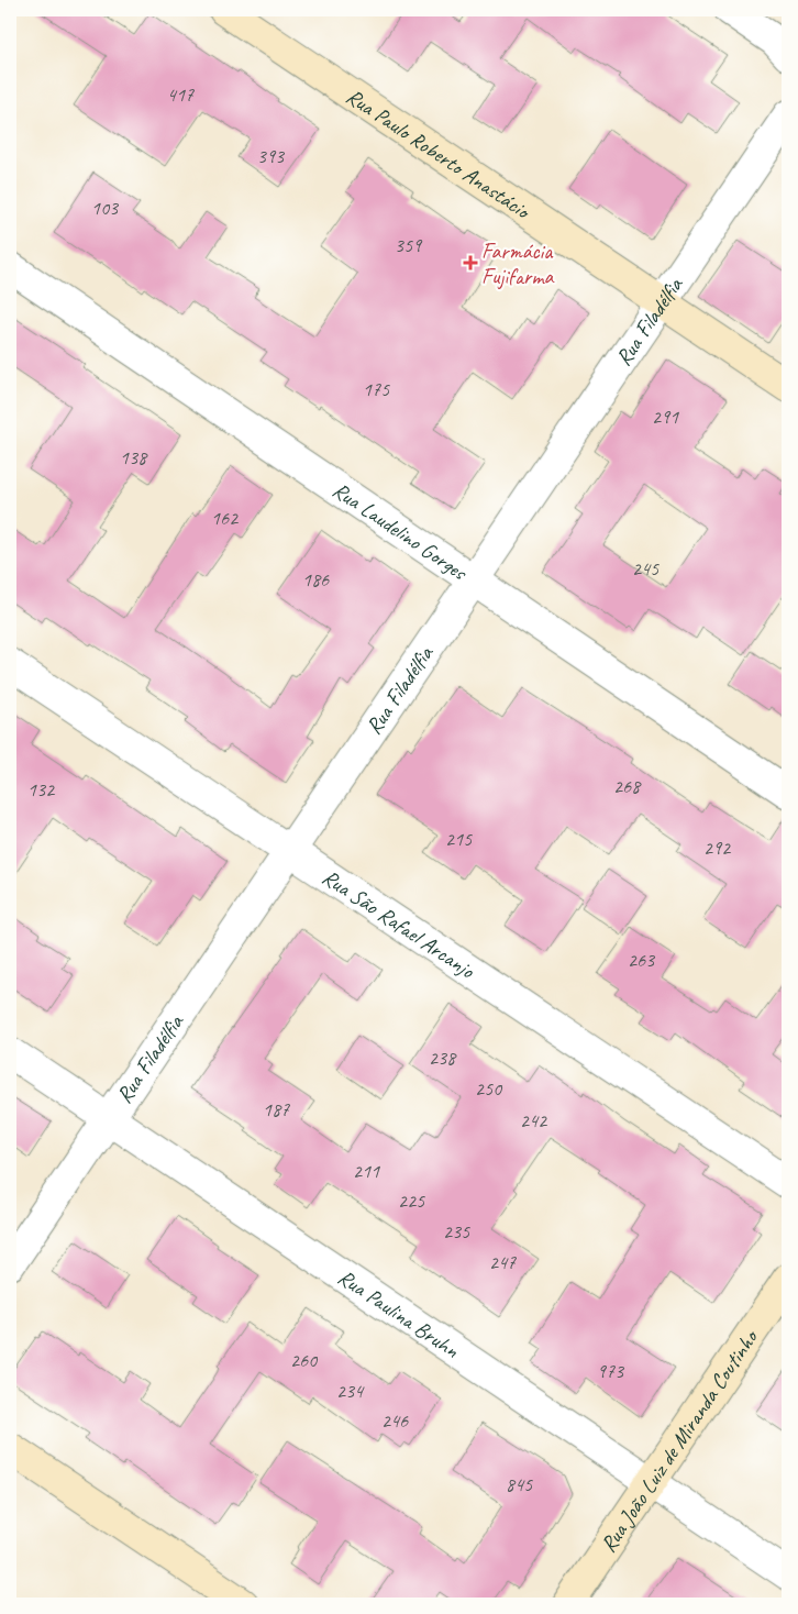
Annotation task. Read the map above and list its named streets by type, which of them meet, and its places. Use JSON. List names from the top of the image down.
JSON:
{
  "streets": {
    "street": [
      "Rua Paulo Roberto Anastácio",
      "Rua Filadélfia",
      "Rua Laudelino Gorges",
      "Rua São Rafael Arcanjo",
      "Rua Paulina Bruhn",
      "Rua João Luiz de Miranda Coutinho"
    ]
  },
  "crossings": [
    ["Rua Paulo Roberto Anastácio", "Rua Filadélfia"],
    ["Rua Filadélfia", "Rua Laudelino Gorges"],
    ["Rua Filadélfia", "Rua São Rafael Arcanjo"],
    ["Rua Filadélfia", "Rua Paulina Bruhn"],
    ["Rua Paulina Bruhn", "Rua João Luiz de Miranda Coutinho"]
  ],
  "places": {
    "health": ["Farmácia Fujifarma"]
  },
  "house_numbers": [
    "417",
    "393",
    "103",
    "359",
    "175",
    "291",
    "138",
    "162",
    "245",
    "186",
    "268",
    "132",
    "215",
    "292",
    "263",
    "238",
    "250",
    "187",
    "242",
    "211",
    "225",
    "235",
    "247",
    "260",
    "973",
    "234",
    "246",
    "845"
  ]
}
